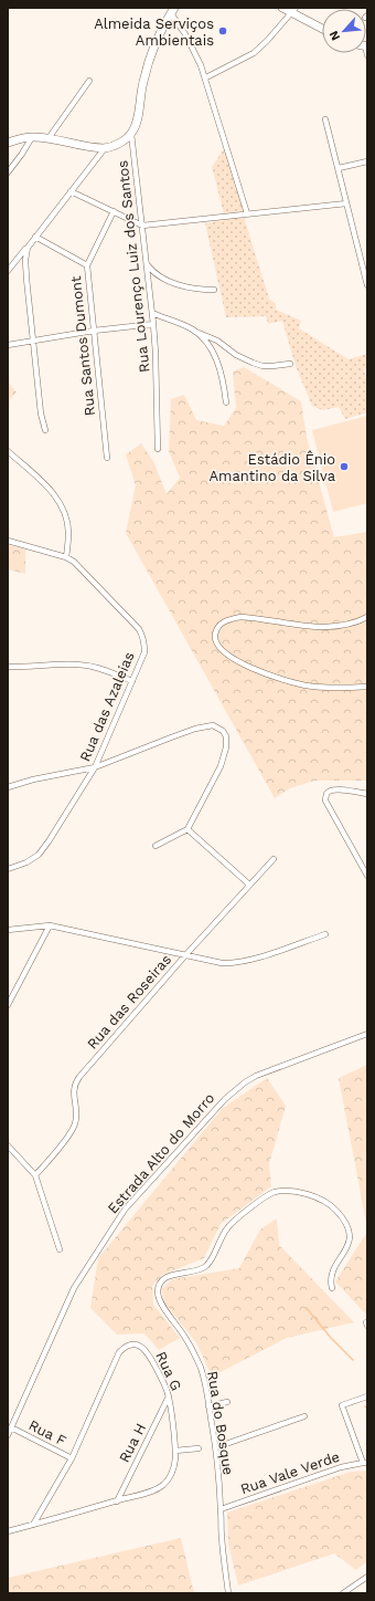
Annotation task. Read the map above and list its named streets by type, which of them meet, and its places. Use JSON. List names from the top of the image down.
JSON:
{
  "streets": {
    "street": [
      "Rua Lourenço Luiz dos Santos",
      "Rua Santos Dumont",
      "Rua das Azaleias",
      "Rua das Roseiras",
      "Estrada Alto do Morro",
      "Rua G",
      "Rua do Bosque",
      "Rua F",
      "Rua H",
      "Rua Vale Verde"
    ]
  },
  "crossings": [
    ["Estrada Alto do Morro", "Rua F"],
    ["Rua G", "Rua F"],
    ["Rua G", "Rua H"],
    ["Rua do Bosque", "Rua Vale Verde"]
  ],
  "places": ["Almeida Serviços Ambientais", "Estádio Ênio Amantino da Silva"],
  "north": "bottom left"
}
